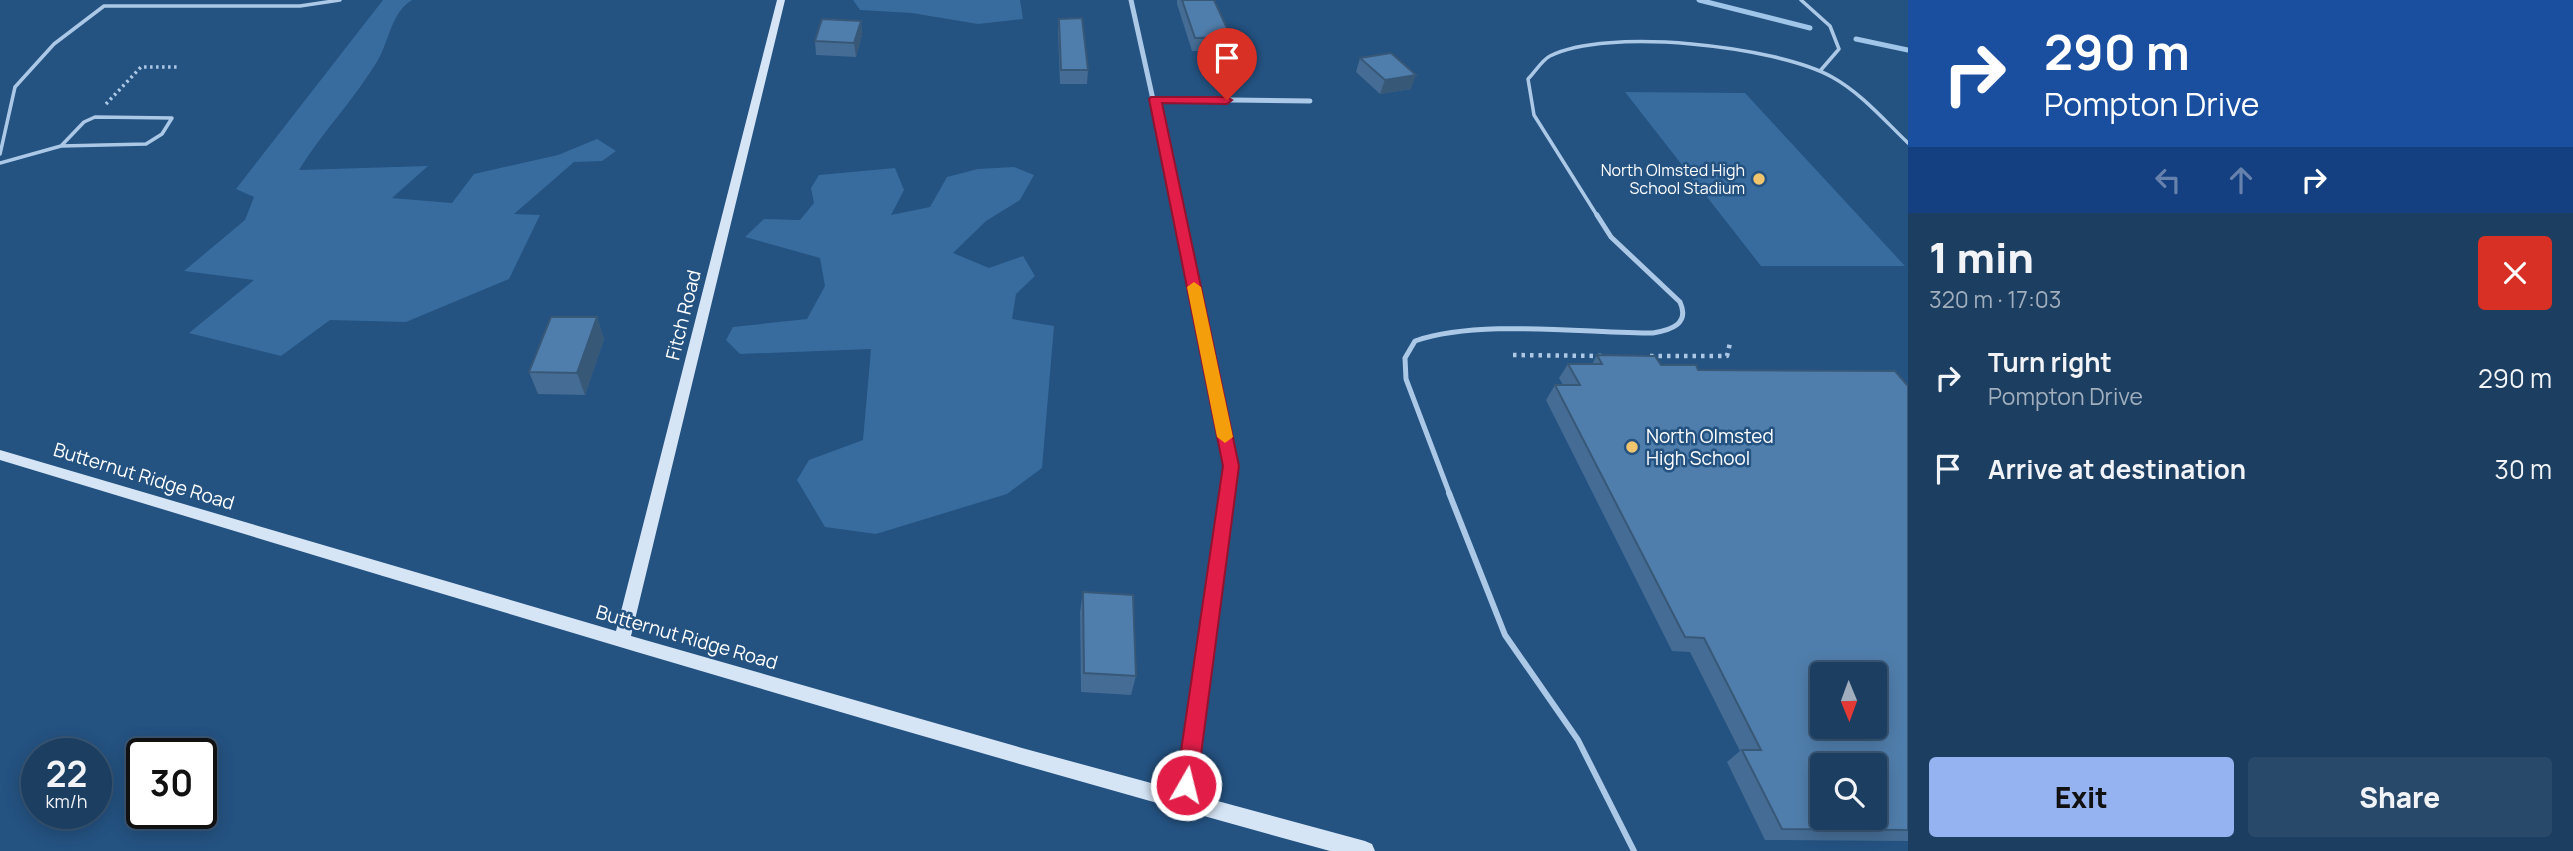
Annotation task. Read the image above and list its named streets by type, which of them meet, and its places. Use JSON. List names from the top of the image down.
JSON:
{
  "streets": {
    "street": ["Fitch Road", "Butternut Ridge Road"]
  },
  "crossings": [
    ["Fitch Road", "Butternut Ridge Road"]
  ],
  "places": ["North Olmsted High School Stadium", "North Olmsted High School"],
  "north": "bottom",
  "page": {
    "turn": ["290 m", "Pompton Drive"],
    "heading": ["1 min", "320 m · 17:03"],
    "list": [
      {
        "name": "Turn right",
        "note": "Pompton Drive",
        "value": "290 m"
      },
      {
        "name": "Arrive at destination",
        "value": "30 m"
      }
    ],
    "speed": "22 km/h",
    "limit": "30",
    "buttons": ["Exit", "Share"]
  }
}
